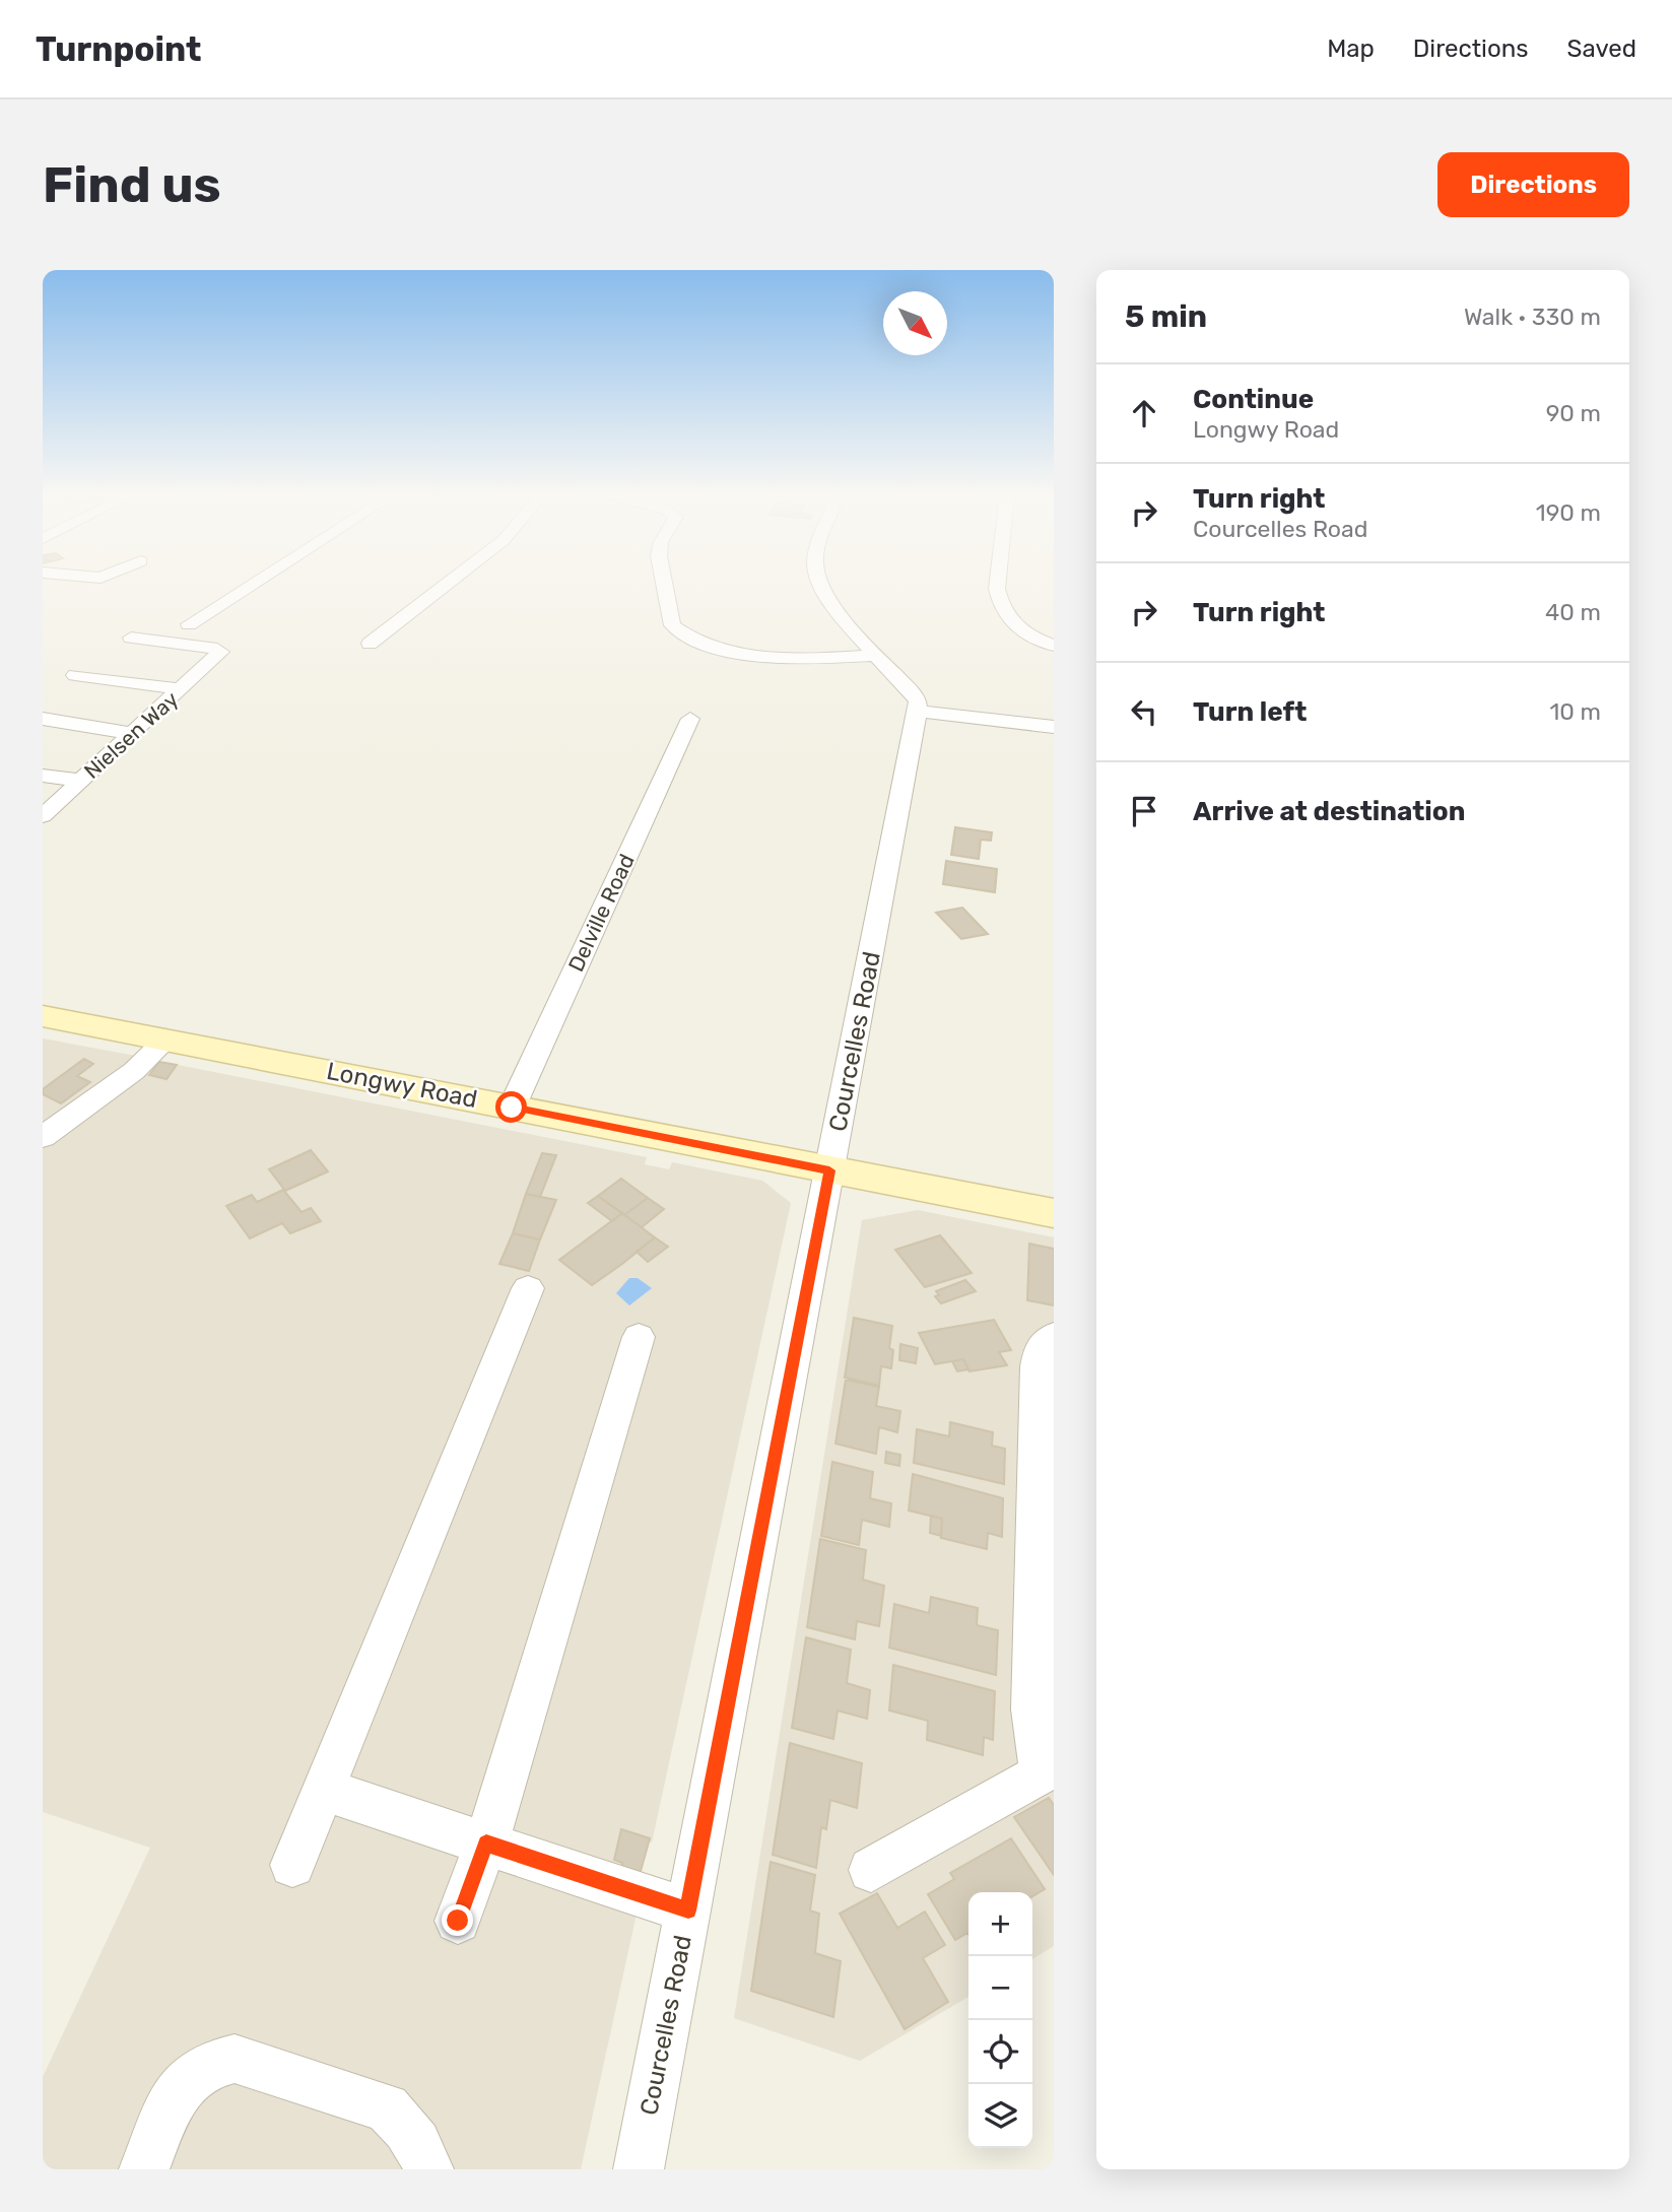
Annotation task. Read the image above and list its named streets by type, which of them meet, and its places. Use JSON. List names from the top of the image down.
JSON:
{
  "streets": {
    "street": [
      "Nielsen Way",
      "Delville Road",
      "Courcelles Road",
      "Longwy Road"
    ]
  },
  "crossings": [
    ["Delville Road", "Longwy Road"],
    ["Courcelles Road", "Longwy Road"]
  ],
  "north": "bottom right",
  "page": {
    "header": "Turnpoint",
    "nav": ["Map", "Directions", "Saved"],
    "buttons": "Directions",
    "title": "Find us",
    "heading": ["5 min", "Walk · 330 m"],
    "list": [
      ["Continue", "Longwy Road", "90 m"],
      ["Turn right", "Courcelles Road", "190 m"],
      ["Turn right", "40 m"],
      ["Turn left", "10 m"],
      "Arrive at destination"
    ],
    "map_buttons": ["+", "−"]
  }
}
